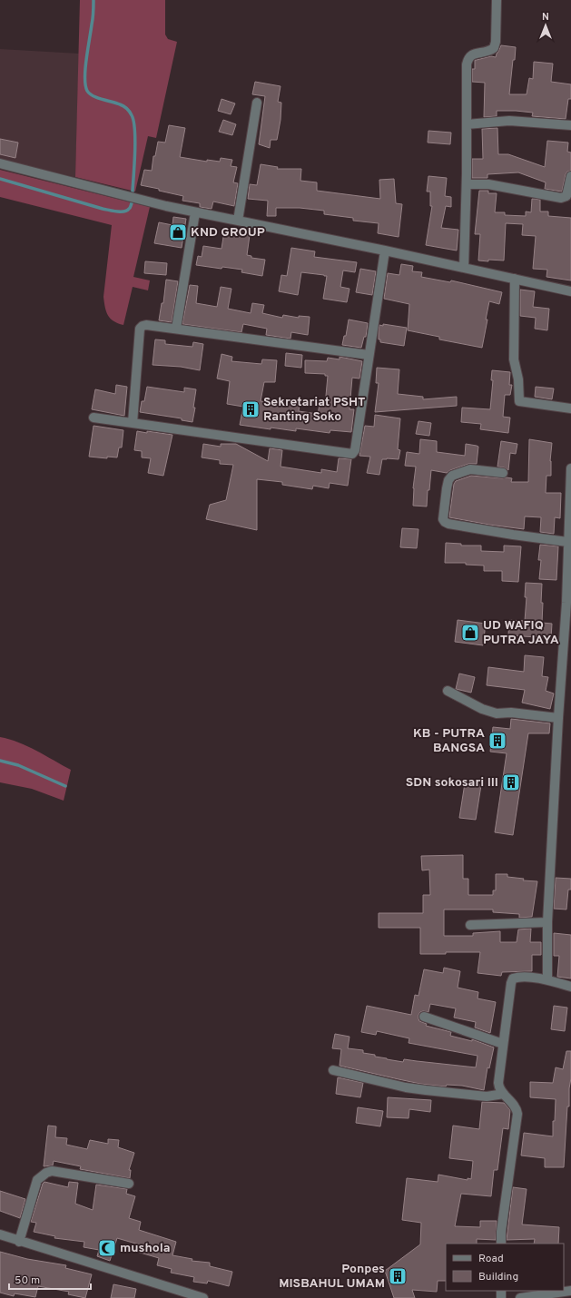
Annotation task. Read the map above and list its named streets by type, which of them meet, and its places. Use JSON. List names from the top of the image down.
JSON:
{
  "places": {
    "shop": ["KND GROUP", "UD WAFIQ PUTRA JAYA"],
    "building": [
      "Sekretariat PSHT Ranting Soko",
      "KB - PUTRA BANGSA",
      "SDN sokosari III",
      "Ponpes MISBAHUL UMAM"
    ],
    "mosque": ["mushola"]
  },
  "legend": ["Road", "Building"],
  "scale_bar": "50 m",
  "north": "top"
}
